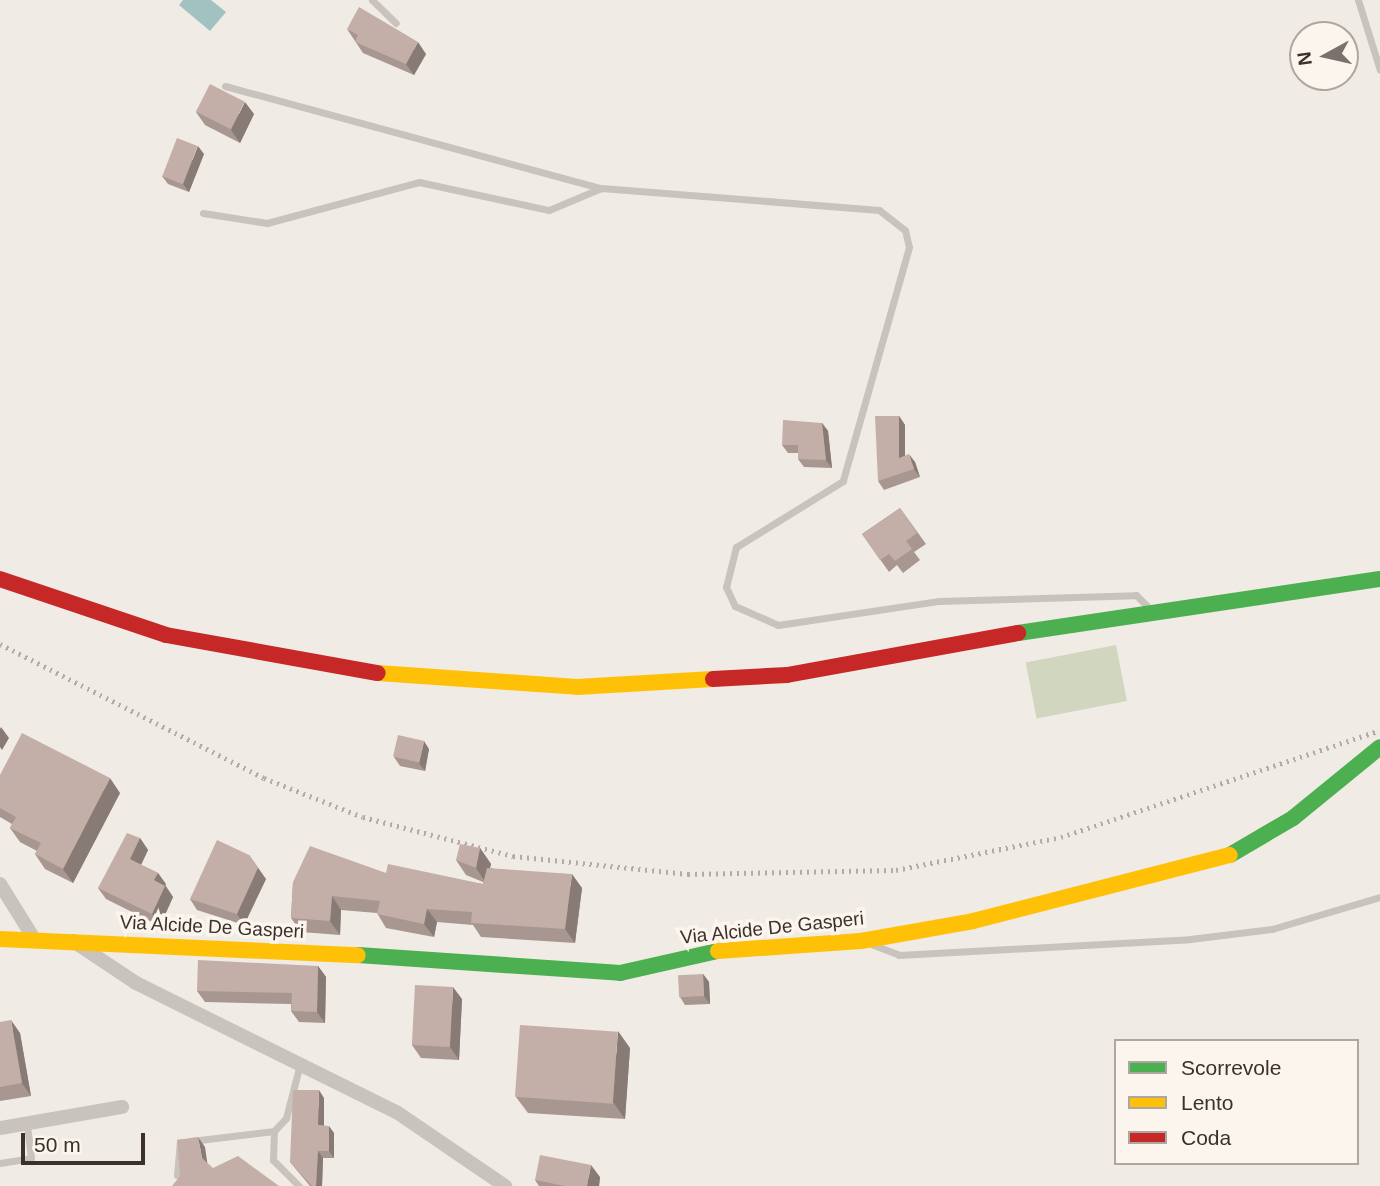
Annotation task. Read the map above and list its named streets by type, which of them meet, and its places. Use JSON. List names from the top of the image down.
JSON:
{
  "streets": {
    "main road": ["Via Alcide De Gasperi"]
  },
  "legend": ["Scorrevole", "Lento", "Coda"],
  "scale_bar": "50 m",
  "north": "left"
}
